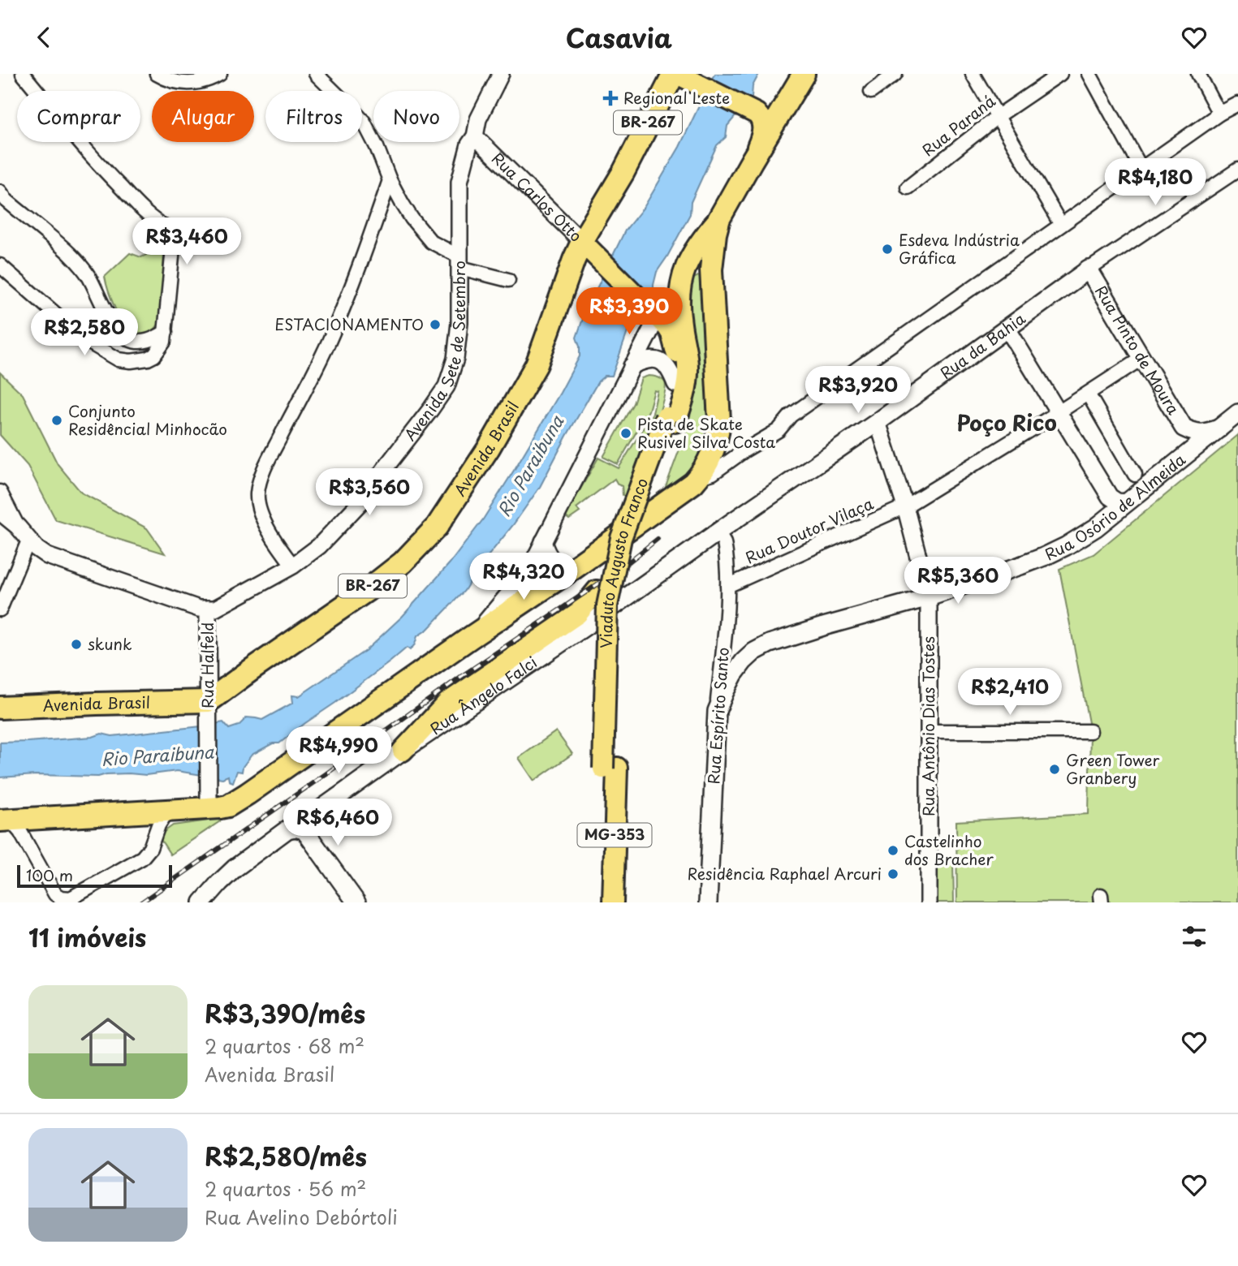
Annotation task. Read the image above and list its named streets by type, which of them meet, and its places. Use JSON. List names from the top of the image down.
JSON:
{
  "streets": {
    "highway": ["BR-267", "Avenida Brasil"],
    "main road": [
      "Rua Carlos Otto",
      "Rua da Bahia",
      "Rua Pinto de Moura",
      "Rua Osório de Almeida",
      "Viaduto Augusto Franco",
      "Rua Ângelo Falci",
      "Rua Espírito Santo",
      "MG-353"
    ],
    "street": [
      "Rua Paraná",
      "Avenida Sete de Setembro",
      "Rua Doutor Vilaça",
      "Rua Halfeld",
      "Rua Antônio Dias Tostes"
    ]
  },
  "crossings": [
    ["BR-267", "Avenida Brasil"],
    ["BR-267", "Viaduto Augusto Franco"],
    ["BR-267", "Rua Halfeld"],
    ["Rua Carlos Otto", "Avenida Sete de Setembro"],
    ["Rua Carlos Otto", "Avenida Brasil"],
    ["Rua Carlos Otto", "Viaduto Augusto Franco"],
    ["Rua da Bahia", "Rua Pinto de Moura"],
    ["Rua da Bahia", "Rua Ângelo Falci"],
    ["Rua da Bahia", "Rua Espírito Santo"],
    ["Rua da Bahia", "Rua Antônio Dias Tostes"],
    ["Avenida Sete de Setembro", "Rua Halfeld"],
    ["Rua Pinto de Moura", "Rua Osório de Almeida"],
    ["Rua Pinto de Moura", "Rua Doutor Vilaça"],
    ["Avenida Brasil", "Rua Halfeld"],
    ["Rua Osório de Almeida", "Rua Espírito Santo"],
    ["Rua Osório de Almeida", "Rua Antônio Dias Tostes"],
    ["Rua Doutor Vilaça", "Rua Espírito Santo"],
    ["Rua Doutor Vilaça", "Rua Antônio Dias Tostes"],
    ["Viaduto Augusto Franco", "MG-353"]
  ],
  "districts": ["Poço Rico"],
  "water": ["Rio Paraibuna"],
  "places": {
    "health": ["Regional Leste"],
    "other": [
      "Esdeva Indústria Gráfica",
      "ESTACIONAMENTO",
      "Conjunto Residêncial Minhocão",
      "Pista de Skate Rusivel Silva Costa",
      "skunk",
      "Green Tower Granbery",
      "Castelinho dos Bracher",
      "Residência Raphael Arcuri"
    ]
  },
  "scale_bar": "100 m",
  "page": {
    "header": "Casavia",
    "chip": [
      "Comprar",
      "Alugar",
      "Filtros",
      "Novo"
    ],
    "price": [
      "R$4,180",
      "R$3,460",
      "R$3,390",
      "R$2,580",
      "R$3,920",
      "R$3,560",
      "R$4,320",
      "R$5,360",
      "R$2,410",
      "R$4,990",
      "R$6,460"
    ],
    "scale": "100 m",
    "heading": "11 imóveis",
    "list": [
      {
        "name": "R$3,390/mês",
        "note": "2 quartos · 68 m² · Avenida Brasil"
      },
      {
        "name": "R$2,580/mês",
        "note": "2 quartos · 56 m² · Rua Avelino Debórtoli"
      }
    ]
  }
}
